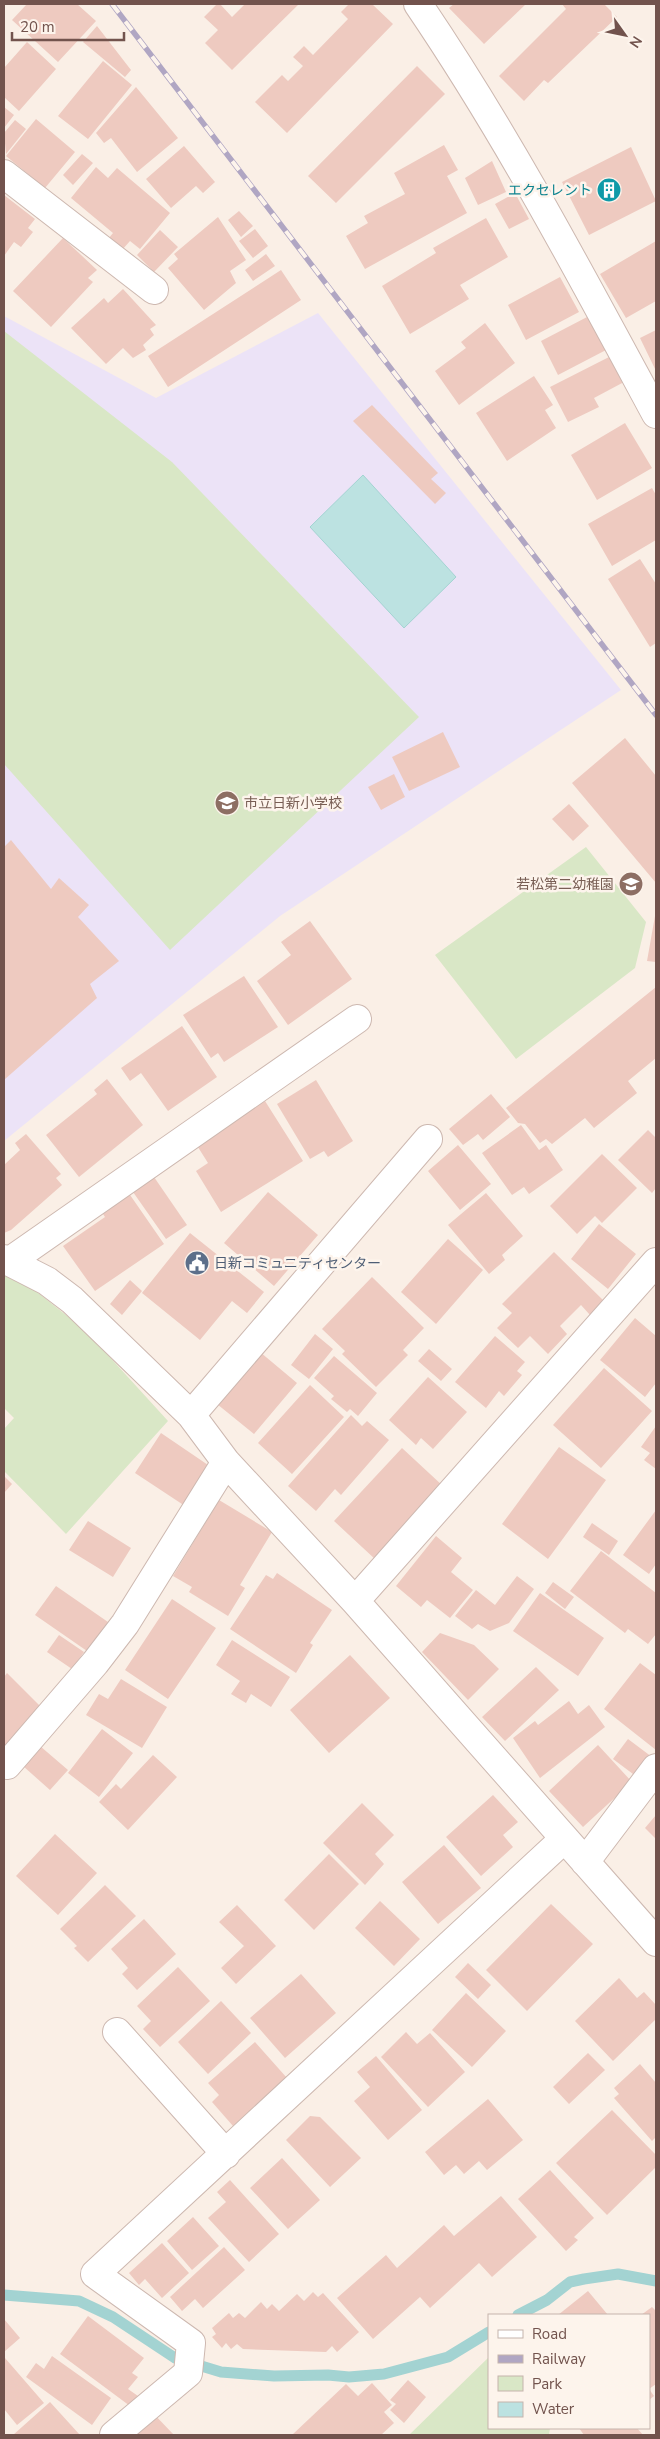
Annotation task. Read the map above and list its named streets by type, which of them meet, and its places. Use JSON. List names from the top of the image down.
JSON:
{
  "places": {
    "building": ["エクセレント"],
    "school or university": ["市立日新小学校", "若松第二幼稚園"],
    "public building": ["日新コミュニティセンター"]
  },
  "legend": [
    "Road",
    "Railway",
    "Park",
    "Water"
  ],
  "scale_bar": "20 m",
  "north": "bottom right"
}
